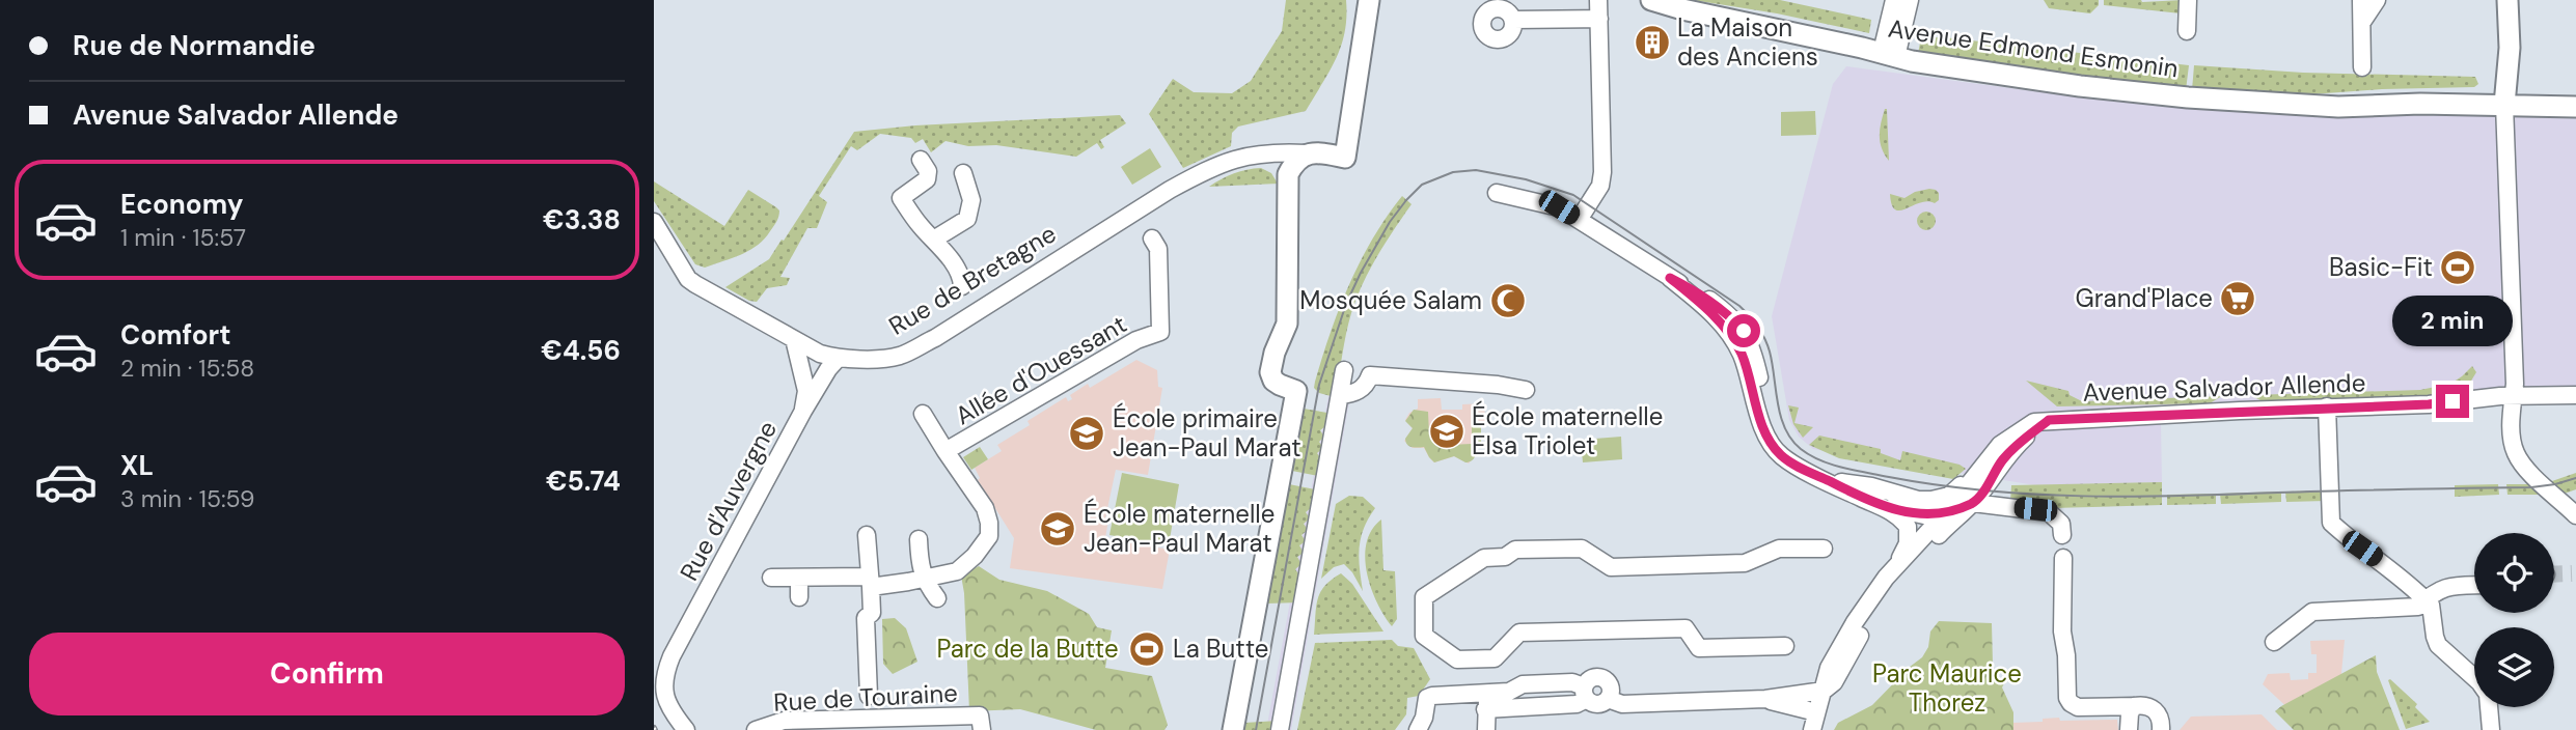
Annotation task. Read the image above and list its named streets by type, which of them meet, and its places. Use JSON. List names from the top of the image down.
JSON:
{
  "streets": {
    "main road": ["Avenue Edmond Esmonin", "Rue de Bretagne"],
    "street": [
      "Allée d'Ouessant",
      "Avenue Salvador Allende",
      "Rue d'Auvergne",
      "Rue de Touraine"
    ]
  },
  "crossings": [
    ["Rue de Bretagne", "Rue d'Auvergne"]
  ],
  "parks": ["Parc de la Butte", "Parc Maurice Thorez"],
  "places": {
    "building": ["La Maison des Anciens"],
    "sports": ["Basic-Fit", "La Butte"],
    "supermarket": ["Grand'Place"],
    "mosque": ["Mosquée Salam"],
    "school or university": ["École maternelle Elsa Triolet", "École primaire Jean-Paul Marat", "École maternelle Jean-Paul Marat"]
  },
  "page": {
    "banner": ["Rue de Normandie", "Avenue Salvador Allende"],
    "list": [
      {
        "name": "Economy",
        "note": "1 min · 15:57",
        "value": "€3.38"
      },
      {
        "name": "Comfort",
        "note": "2 min · 15:58",
        "value": "€4.56"
      },
      {
        "name": "XL",
        "note": "3 min · 15:59",
        "value": "€5.74"
      }
    ],
    "bubble": "2 min",
    "buttons": "Confirm"
  }
}
